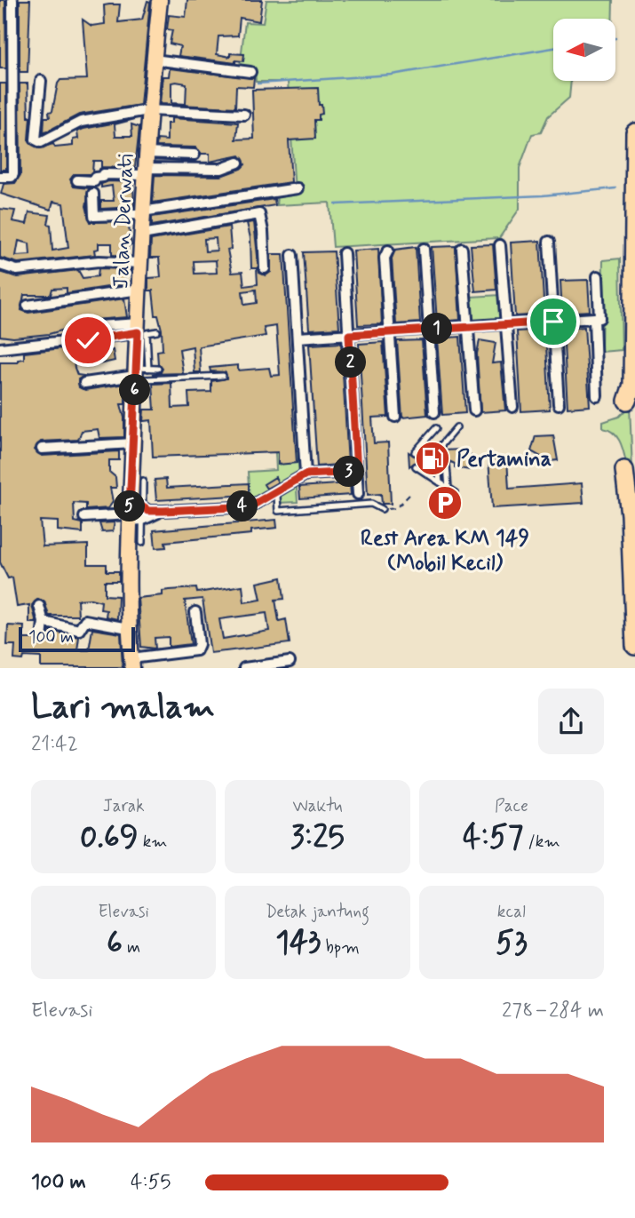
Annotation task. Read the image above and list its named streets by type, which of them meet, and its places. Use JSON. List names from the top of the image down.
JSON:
{
  "streets": {
    "main road": ["Jalan Derwati"]
  },
  "places": {
    "fuel station": ["Pertamina"],
    "parking": ["Rest Area KM 149 (Mobil Kecil)"]
  },
  "scale_bar": "100 m",
  "north": "left",
  "page": {
    "pins": [
      "1",
      "2",
      "6",
      "3",
      "4",
      "5"
    ],
    "scale": "100 m",
    "heading": ["Lari malam", "21:42"],
    "stats": [
      ["Jarak", "0.69 km"],
      ["Waktu", "3:25"],
      ["Pace", "4:57 /km"],
      ["Elevasi", "6 m"],
      ["Detak jantung", "143 bpm"],
      ["kcal", "53"]
    ],
    "chart": ["Elevasi", "278–284 m"],
    "list": [
      {
        "name": "100 m",
        "note": "4:55"
      }
    ]
  }
}
